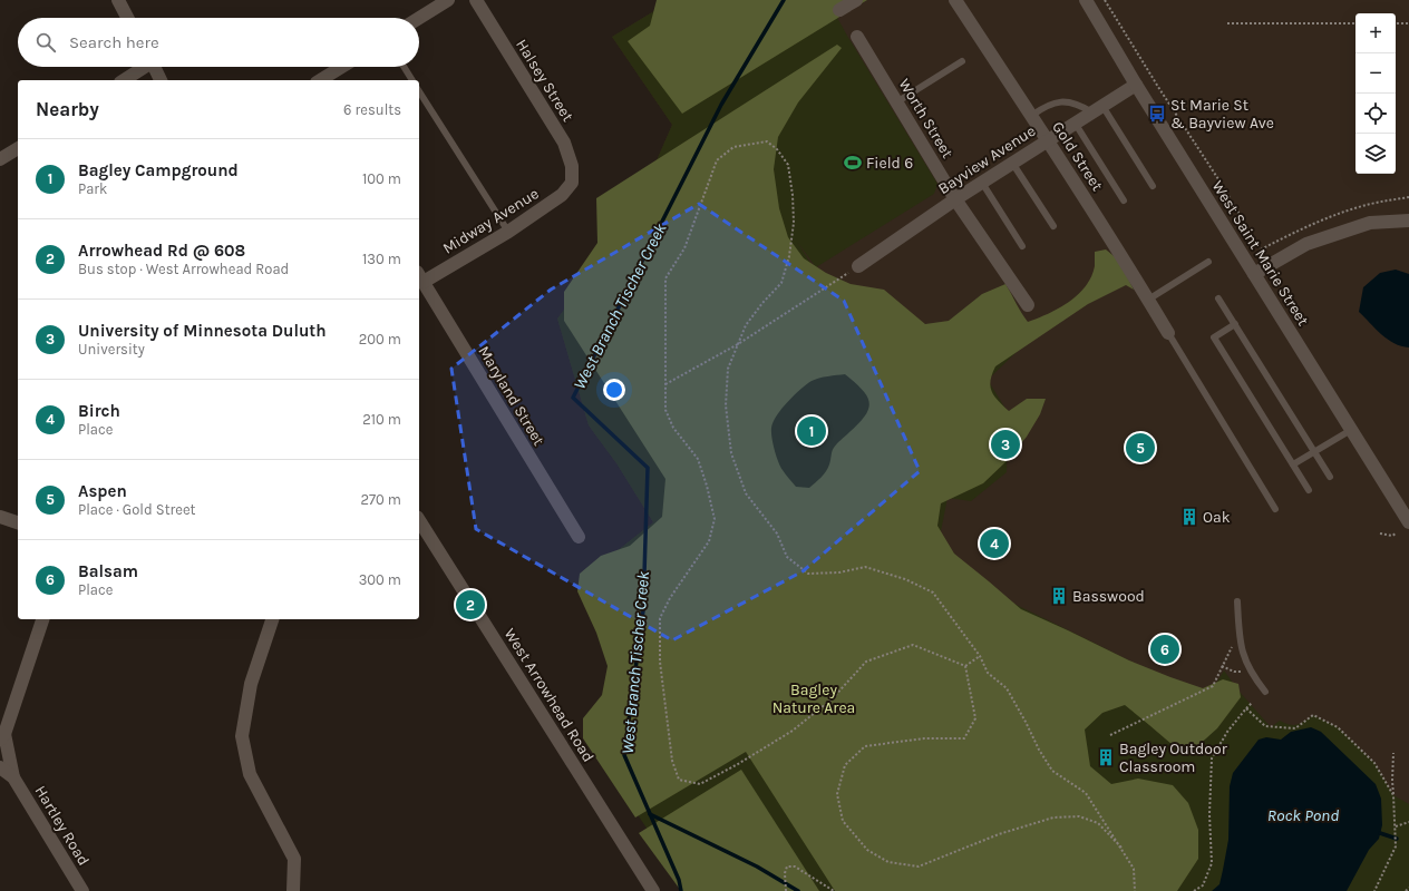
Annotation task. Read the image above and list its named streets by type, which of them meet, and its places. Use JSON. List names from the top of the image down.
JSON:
{
  "streets": {
    "street": [
      "Halsey Street",
      "Worth Street",
      "Gold Street",
      "Bayview Avenue",
      "Midway Avenue",
      "West Saint Marie Street",
      "Maryland Street",
      "West Arrowhead Road",
      "Hartley Road"
    ]
  },
  "crossings": [
    ["Halsey Street", "Midway Avenue"],
    ["Worth Street", "Bayview Avenue"],
    ["Gold Street", "Bayview Avenue"],
    ["Bayview Avenue", "West Saint Marie Street"],
    ["Midway Avenue", "Maryland Street"]
  ],
  "water": ["West Branch Tischer Creek", "Rock Pond"],
  "parks": ["Bagley Nature Area"],
  "places": {
    "bus stop": ["St Marie St & Bayview Ave"],
    "sports": ["Field 6"],
    "building": ["Oak", "Basswood", "Bagley Outdoor Classroom"]
  },
  "page": {
    "map_buttons": ["+", "−"],
    "search": "Search here",
    "heading": ["Nearby", "6 results"],
    "list": [
      {
        "mark": "1",
        "name": "Bagley Campground",
        "note": "Park",
        "value": "100 m"
      },
      {
        "mark": "2",
        "name": "Arrowhead Rd @ 608",
        "note": "Bus stop · West Arrowhead Road",
        "value": "130 m"
      },
      {
        "mark": "3",
        "name": "University of Minnesota Duluth",
        "note": "University",
        "value": "200 m"
      },
      {
        "mark": "4",
        "name": "Birch",
        "note": "Place",
        "value": "210 m"
      },
      {
        "mark": "5",
        "name": "Aspen",
        "note": "Place · Gold Street",
        "value": "270 m"
      },
      {
        "mark": "6",
        "name": "Balsam",
        "note": "Place",
        "value": "300 m"
      }
    ],
    "pins": [
      "1",
      "3",
      "5",
      "4",
      "2",
      "6"
    ]
  }
}
